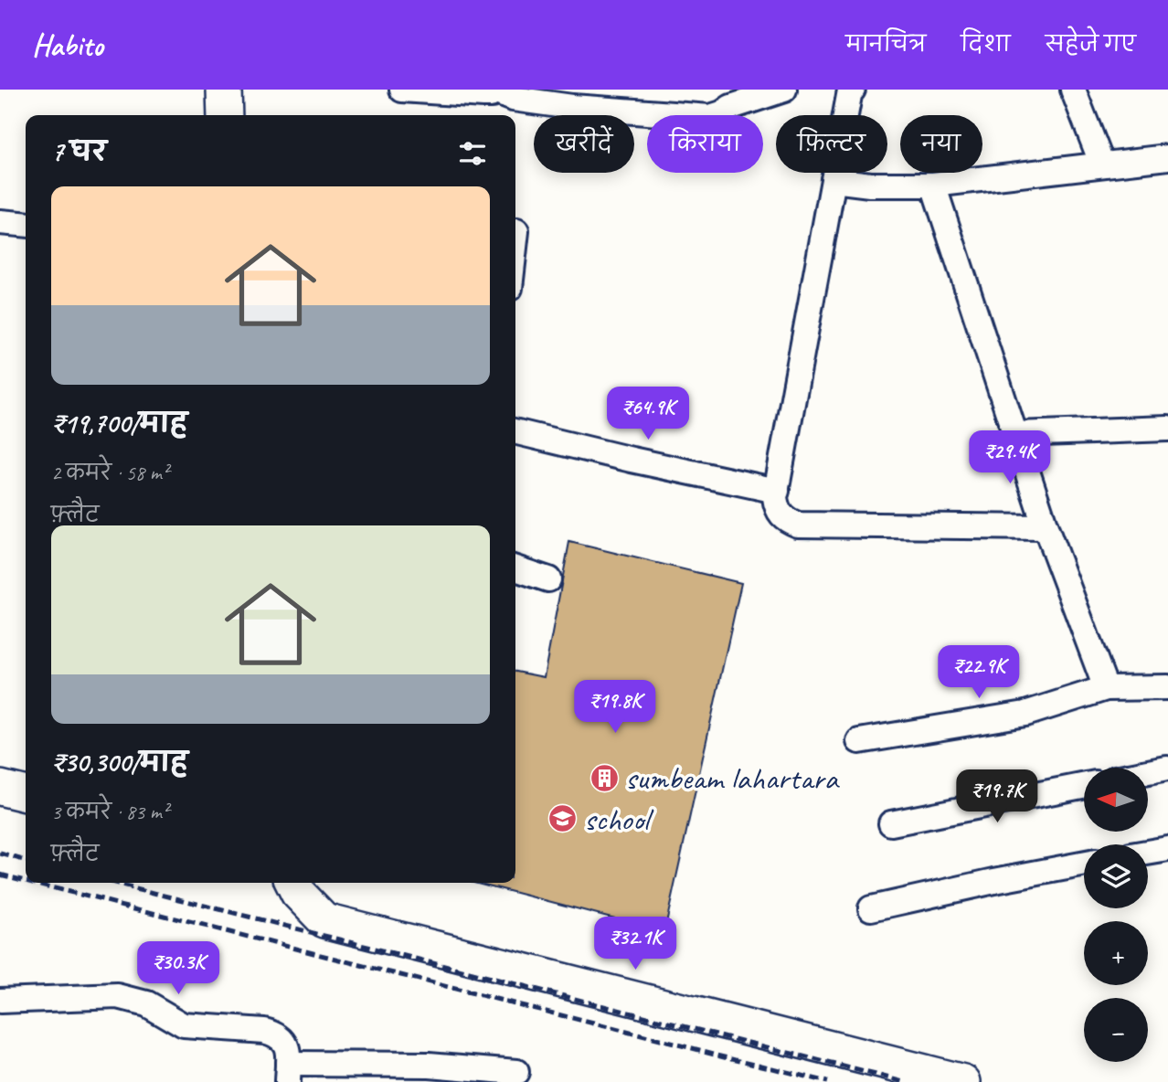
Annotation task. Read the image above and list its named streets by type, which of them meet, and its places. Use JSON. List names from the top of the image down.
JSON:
{
  "places": {
    "building": ["sumbeam lahartara"],
    "school or university": ["school"]
  },
  "north": "left",
  "page": {
    "header": "Habito",
    "nav": ["मानचित्र", "दिशा", "सहेजे गए"],
    "chip": [
      "खरीदें",
      "किराया",
      "फ़िल्टर",
      "नया"
    ],
    "heading": "7 घर",
    "list": [
      {
        "name": "₹19,700/माह",
        "note": "2 कमरे · 58 m² · फ़्लैट"
      },
      {
        "name": "₹30,300/माह",
        "note": "3 कमरे · 83 m² · फ़्लैट"
      }
    ],
    "price": [
      "₹64.9K",
      "₹29.4K",
      "₹22.9K",
      "₹19.8K",
      "₹19.7K",
      "₹32.1K",
      "₹30.3K"
    ],
    "map_buttons": ["+", "−"]
  }
}
